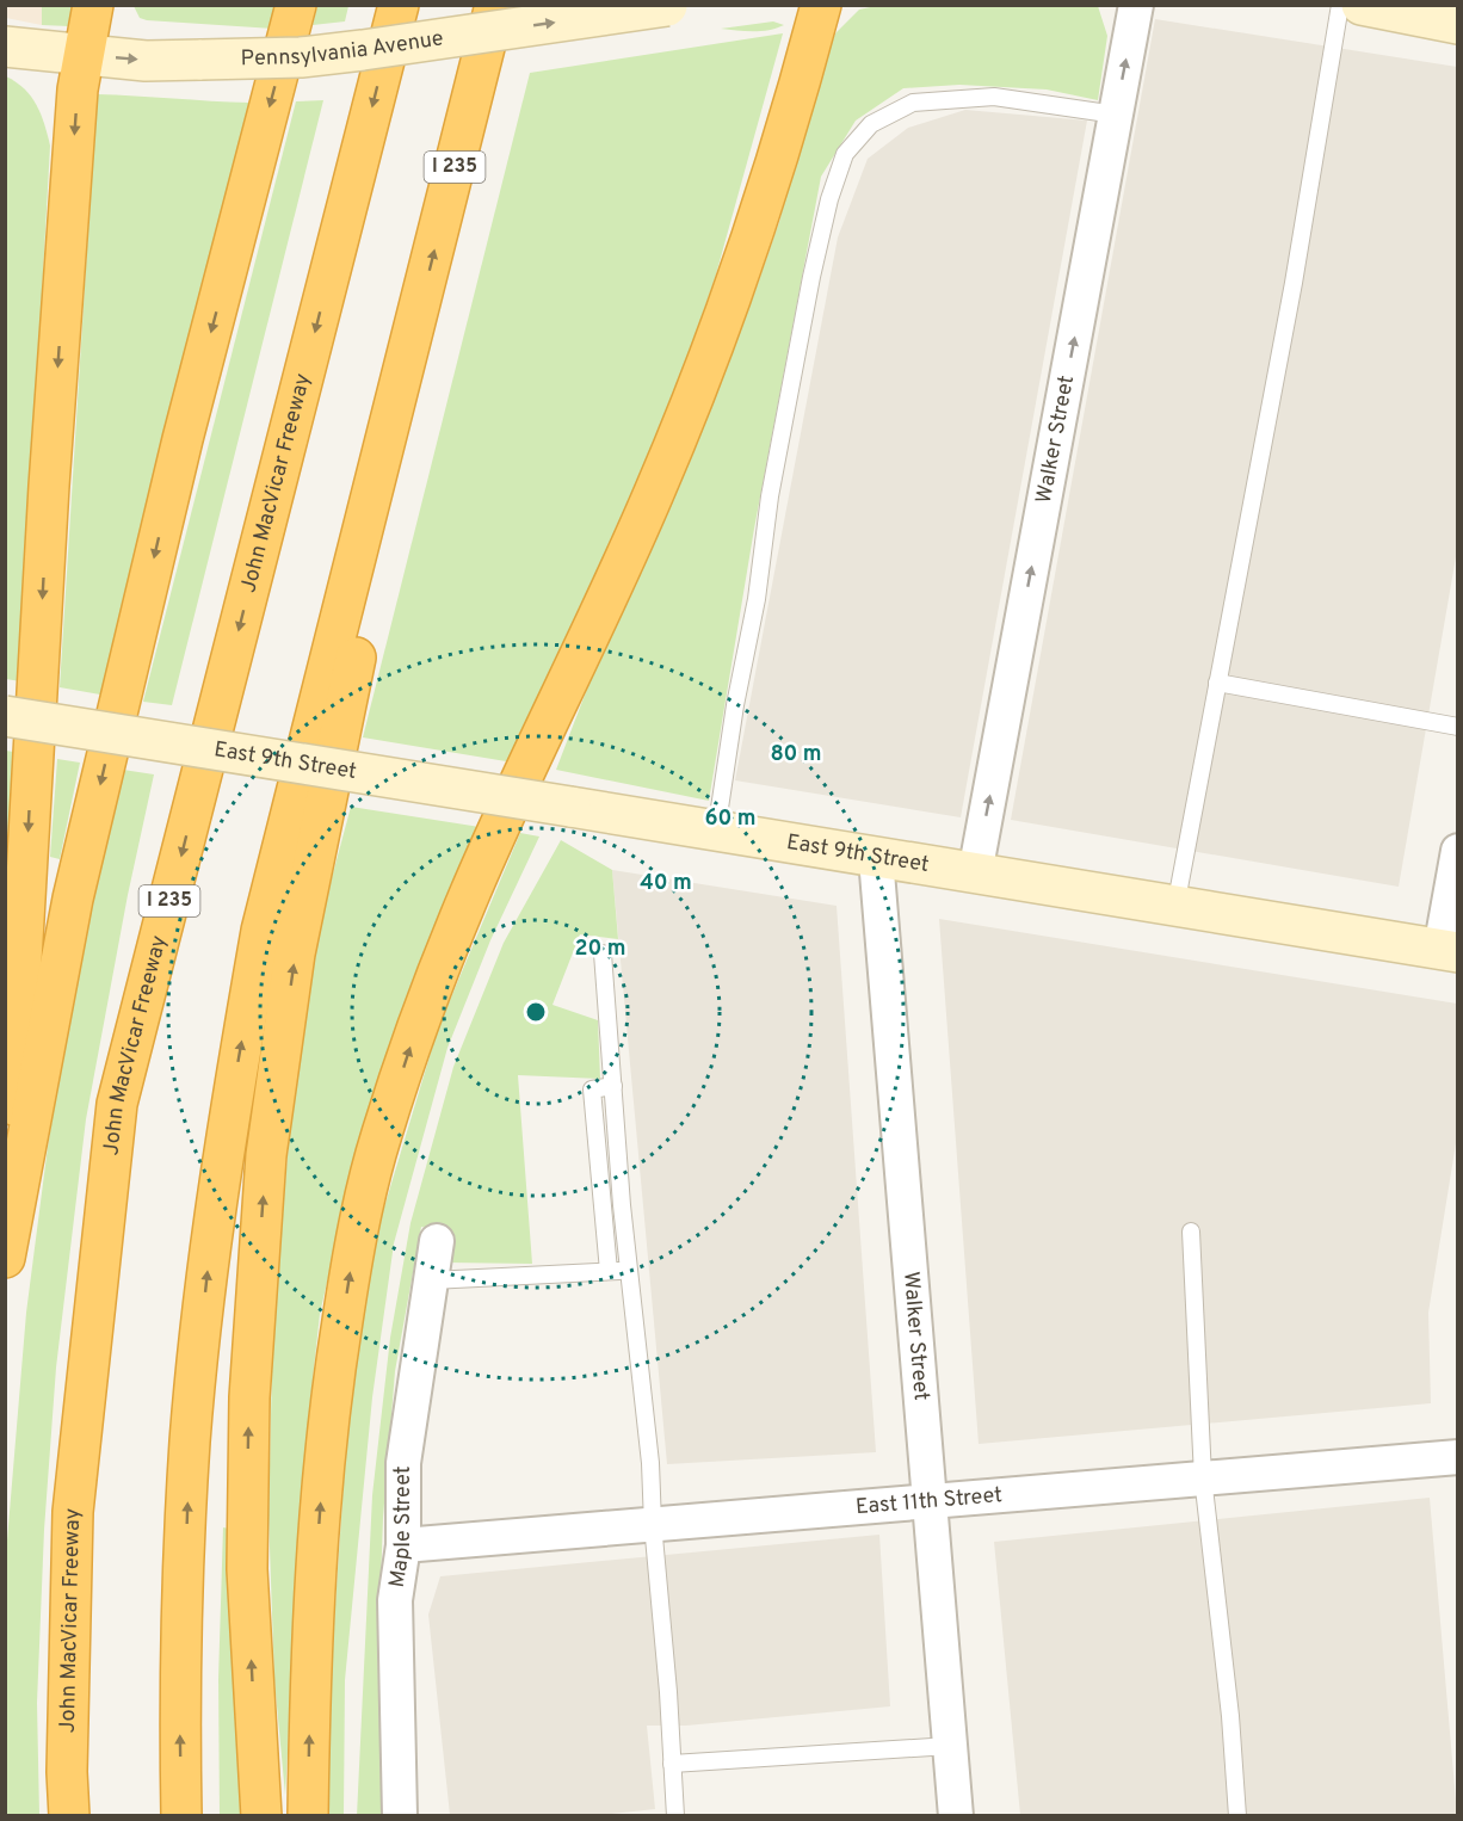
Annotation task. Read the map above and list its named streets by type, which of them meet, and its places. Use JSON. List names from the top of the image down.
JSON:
{
  "streets": {
    "highway": ["I 235", "John MacVicar Freeway"],
    "street": [
      "Pennsylvania Avenue",
      "Walker Street",
      "East 9th Street",
      "East 11th Street",
      "Maple Street"
    ]
  },
  "crossings": [
    ["Walker Street", "East 9th Street"],
    ["Walker Street", "East 11th Street"],
    ["East 11th Street", "Maple Street"]
  ],
  "one_way": ["Pennsylvania Avenue", "Walker Street"],
  "rings": [
    "80 m",
    "60 m",
    "40 m",
    "20 m"
  ]
}
